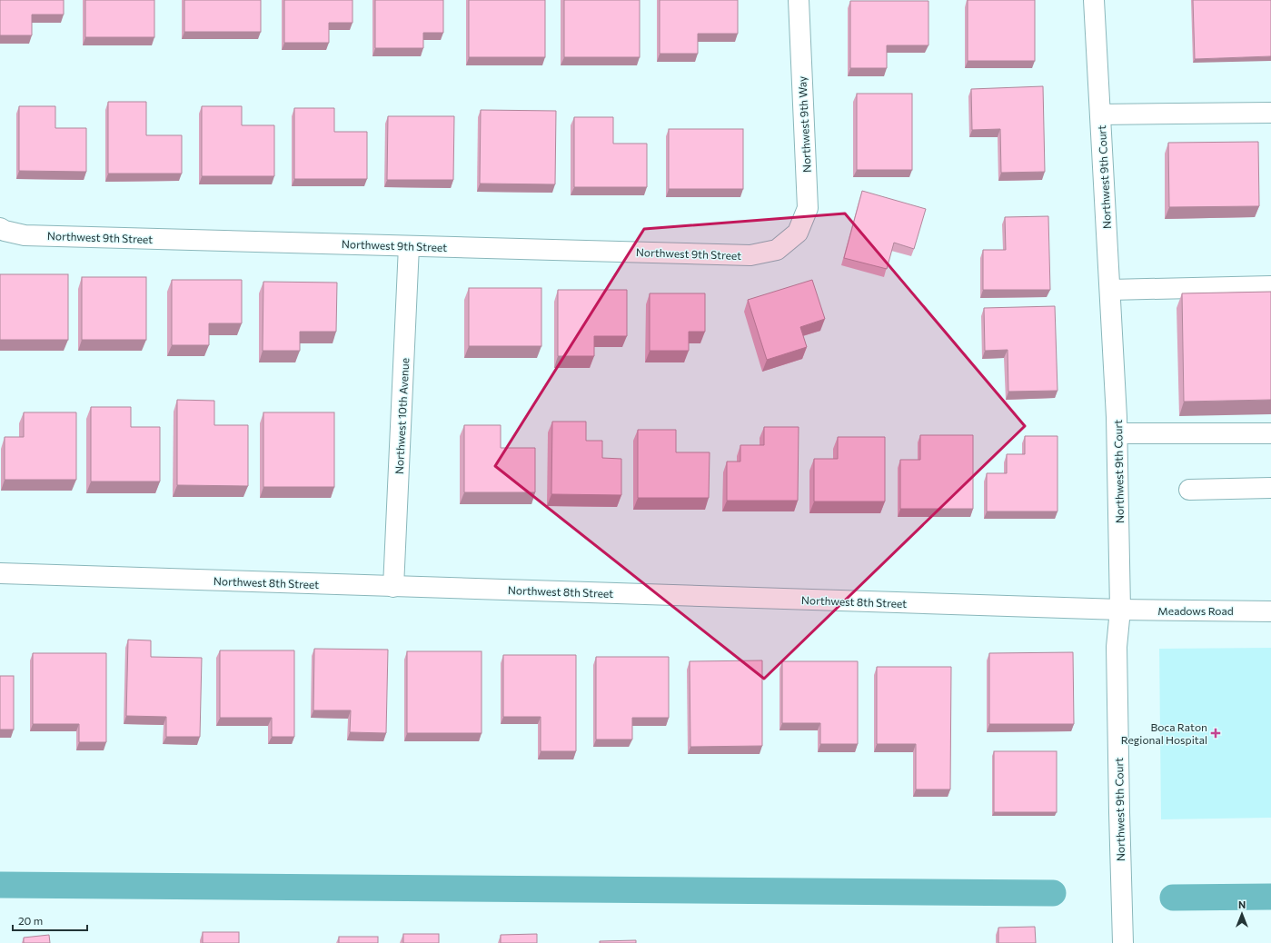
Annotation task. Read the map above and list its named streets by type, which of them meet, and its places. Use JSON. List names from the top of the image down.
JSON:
{
  "streets": {
    "street": [
      "Northwest 9th Way",
      "Northwest 9th Court",
      "Northwest 9th Street",
      "Northwest 10th Avenue",
      "Northwest 8th Street",
      "Meadows Road"
    ]
  },
  "crossings": [
    ["Northwest 9th Way", "Northwest 9th Street"],
    ["Northwest 9th Court", "Northwest 8th Street"],
    ["Northwest 9th Court", "Meadows Road"],
    ["Northwest 9th Street", "Northwest 10th Avenue"],
    ["Northwest 10th Avenue", "Northwest 8th Street"],
    ["Northwest 8th Street", "Meadows Road"]
  ],
  "places": {
    "health": ["Boca Raton Regional Hospital"]
  },
  "scale_bar": "20 m",
  "north": "top"
}
